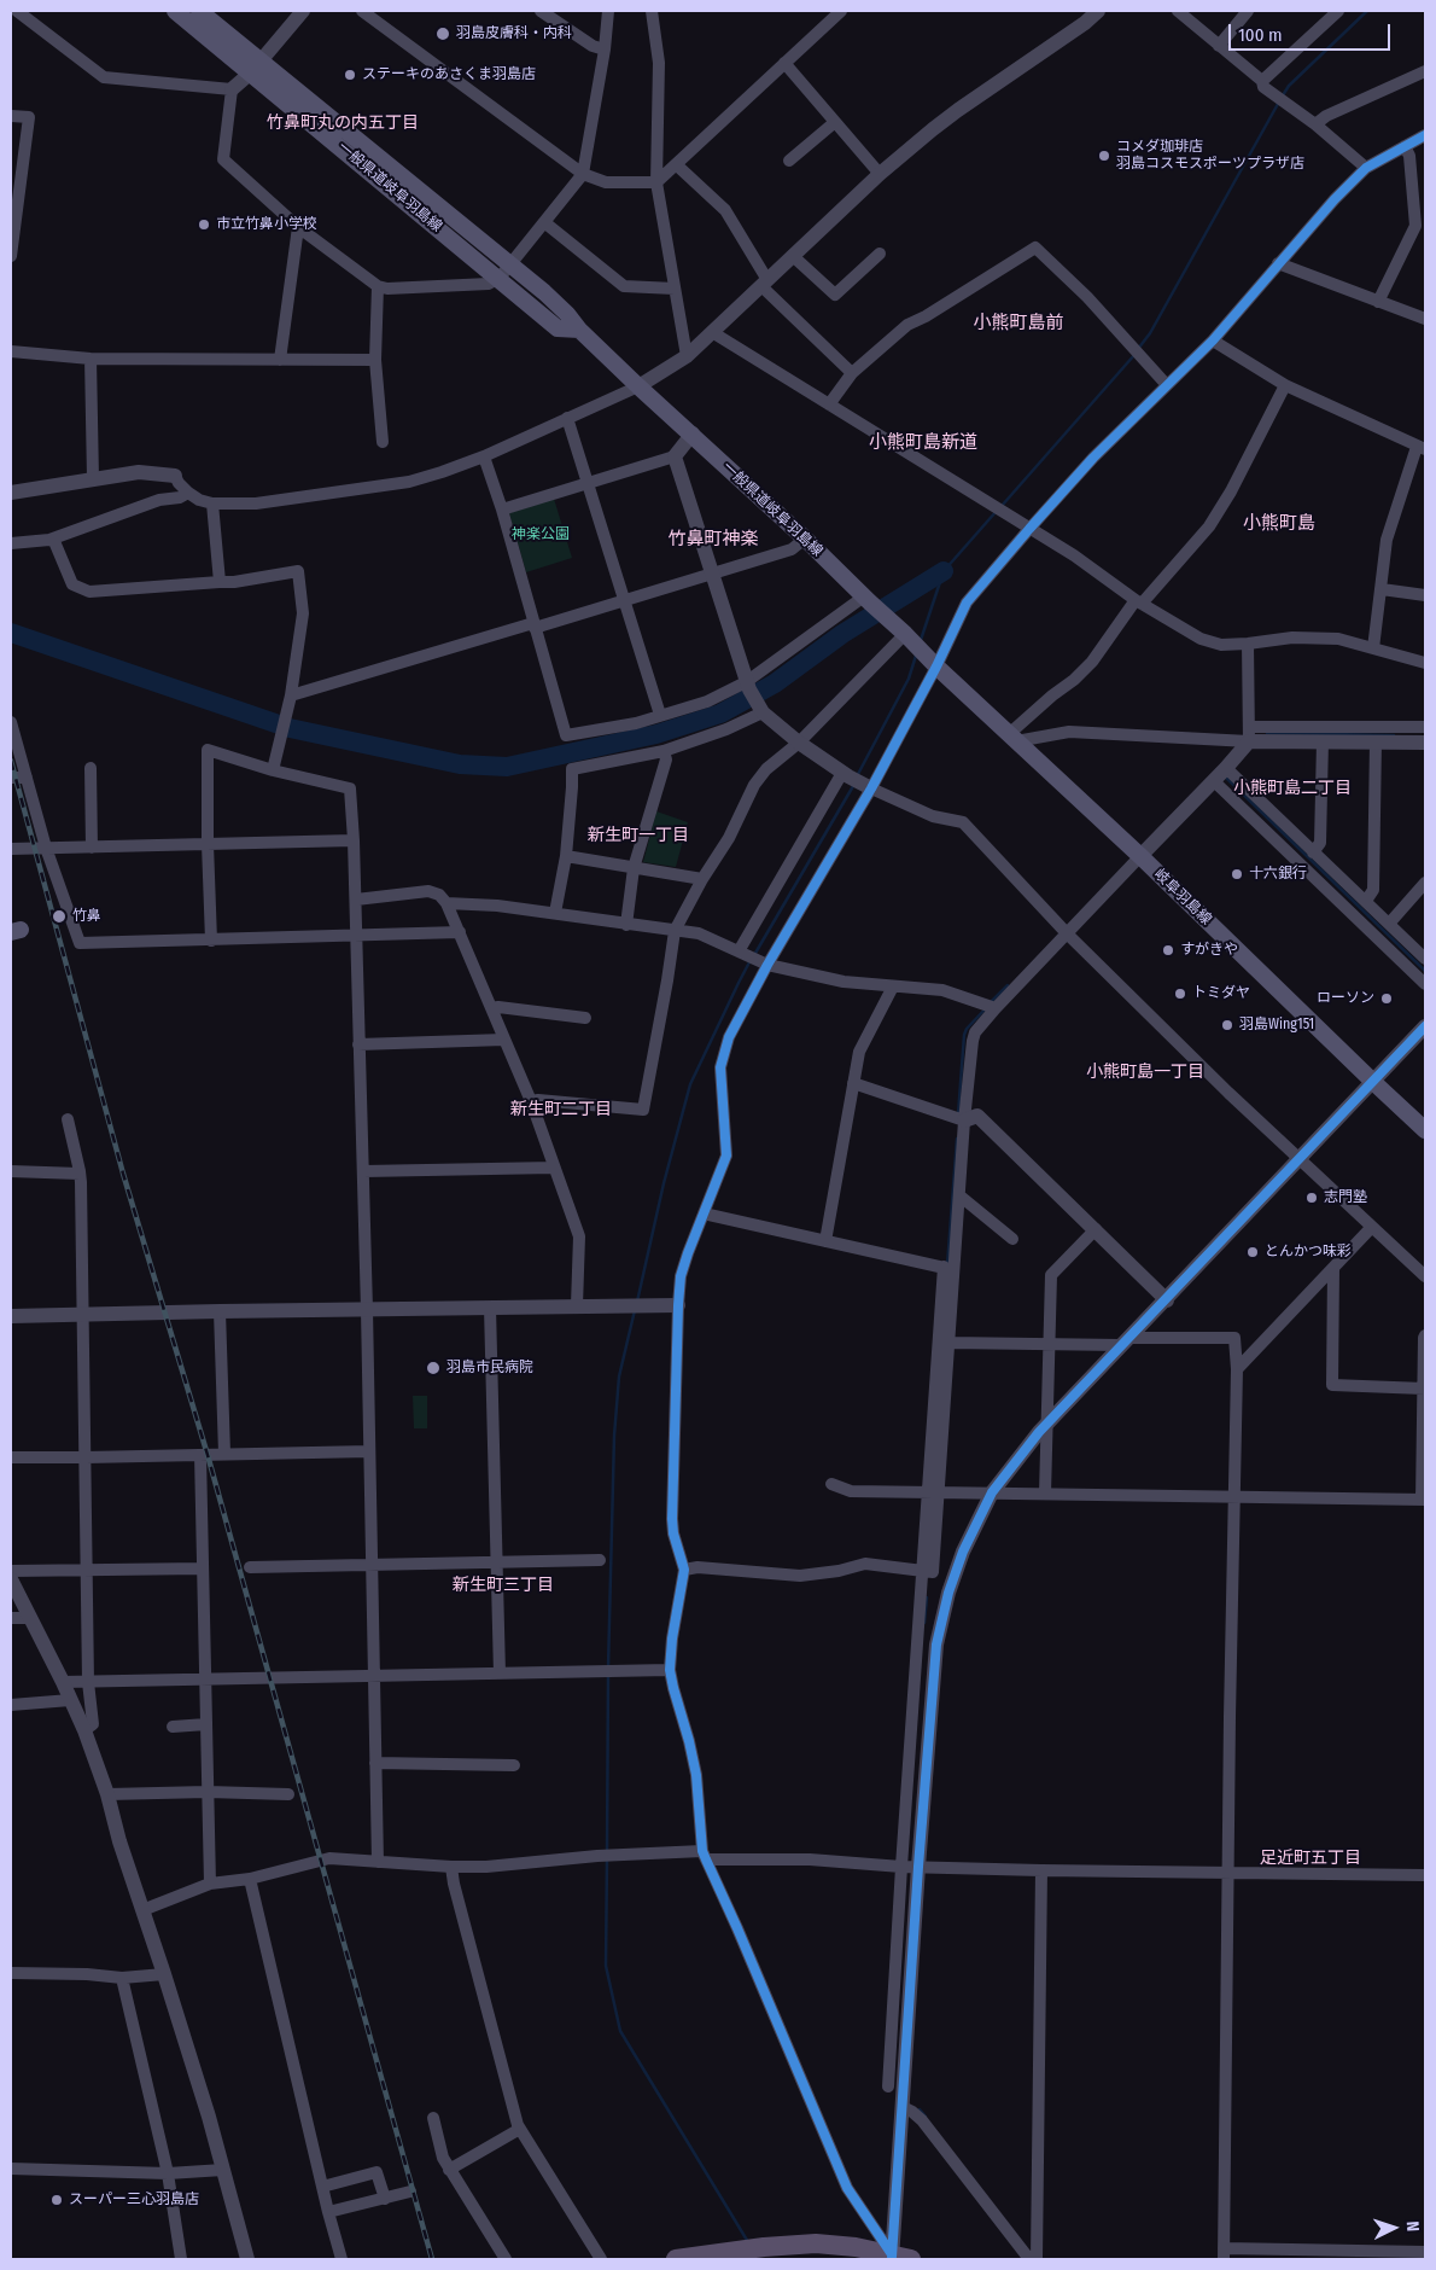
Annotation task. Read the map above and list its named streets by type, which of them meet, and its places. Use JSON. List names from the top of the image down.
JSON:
{
  "streets": {
    "main road": ["一般県道岐阜羽島線", "岐阜羽島線"]
  },
  "crossings": [
    ["一般県道岐阜羽島線", "岐阜羽島線"]
  ],
  "districts": [
    "竹鼻町丸の内五丁目",
    "小熊町島前",
    "小熊町島新道",
    "小熊町島",
    "竹鼻町神楽",
    "小熊町島二丁目",
    "新生町一丁目",
    "小熊町島一丁目",
    "新生町二丁目",
    "新生町三丁目",
    "足近町五丁目"
  ],
  "parks": ["神楽公園"],
  "places": [
    "羽島皮膚科・内科",
    "ステーキのあさくま羽島店",
    "コメダ珈琲店 羽島コスモスポーツプラザ店",
    "市立竹鼻小学校",
    "十六銀行",
    "竹鼻",
    "すがきや",
    "トミダヤ",
    "ローソン",
    "羽島Wing151",
    "志門塾",
    "とんかつ味彩",
    "羽島市民病院",
    "スーパー三心羽島店"
  ],
  "scale_bar": "100 m",
  "north": "right"
}
